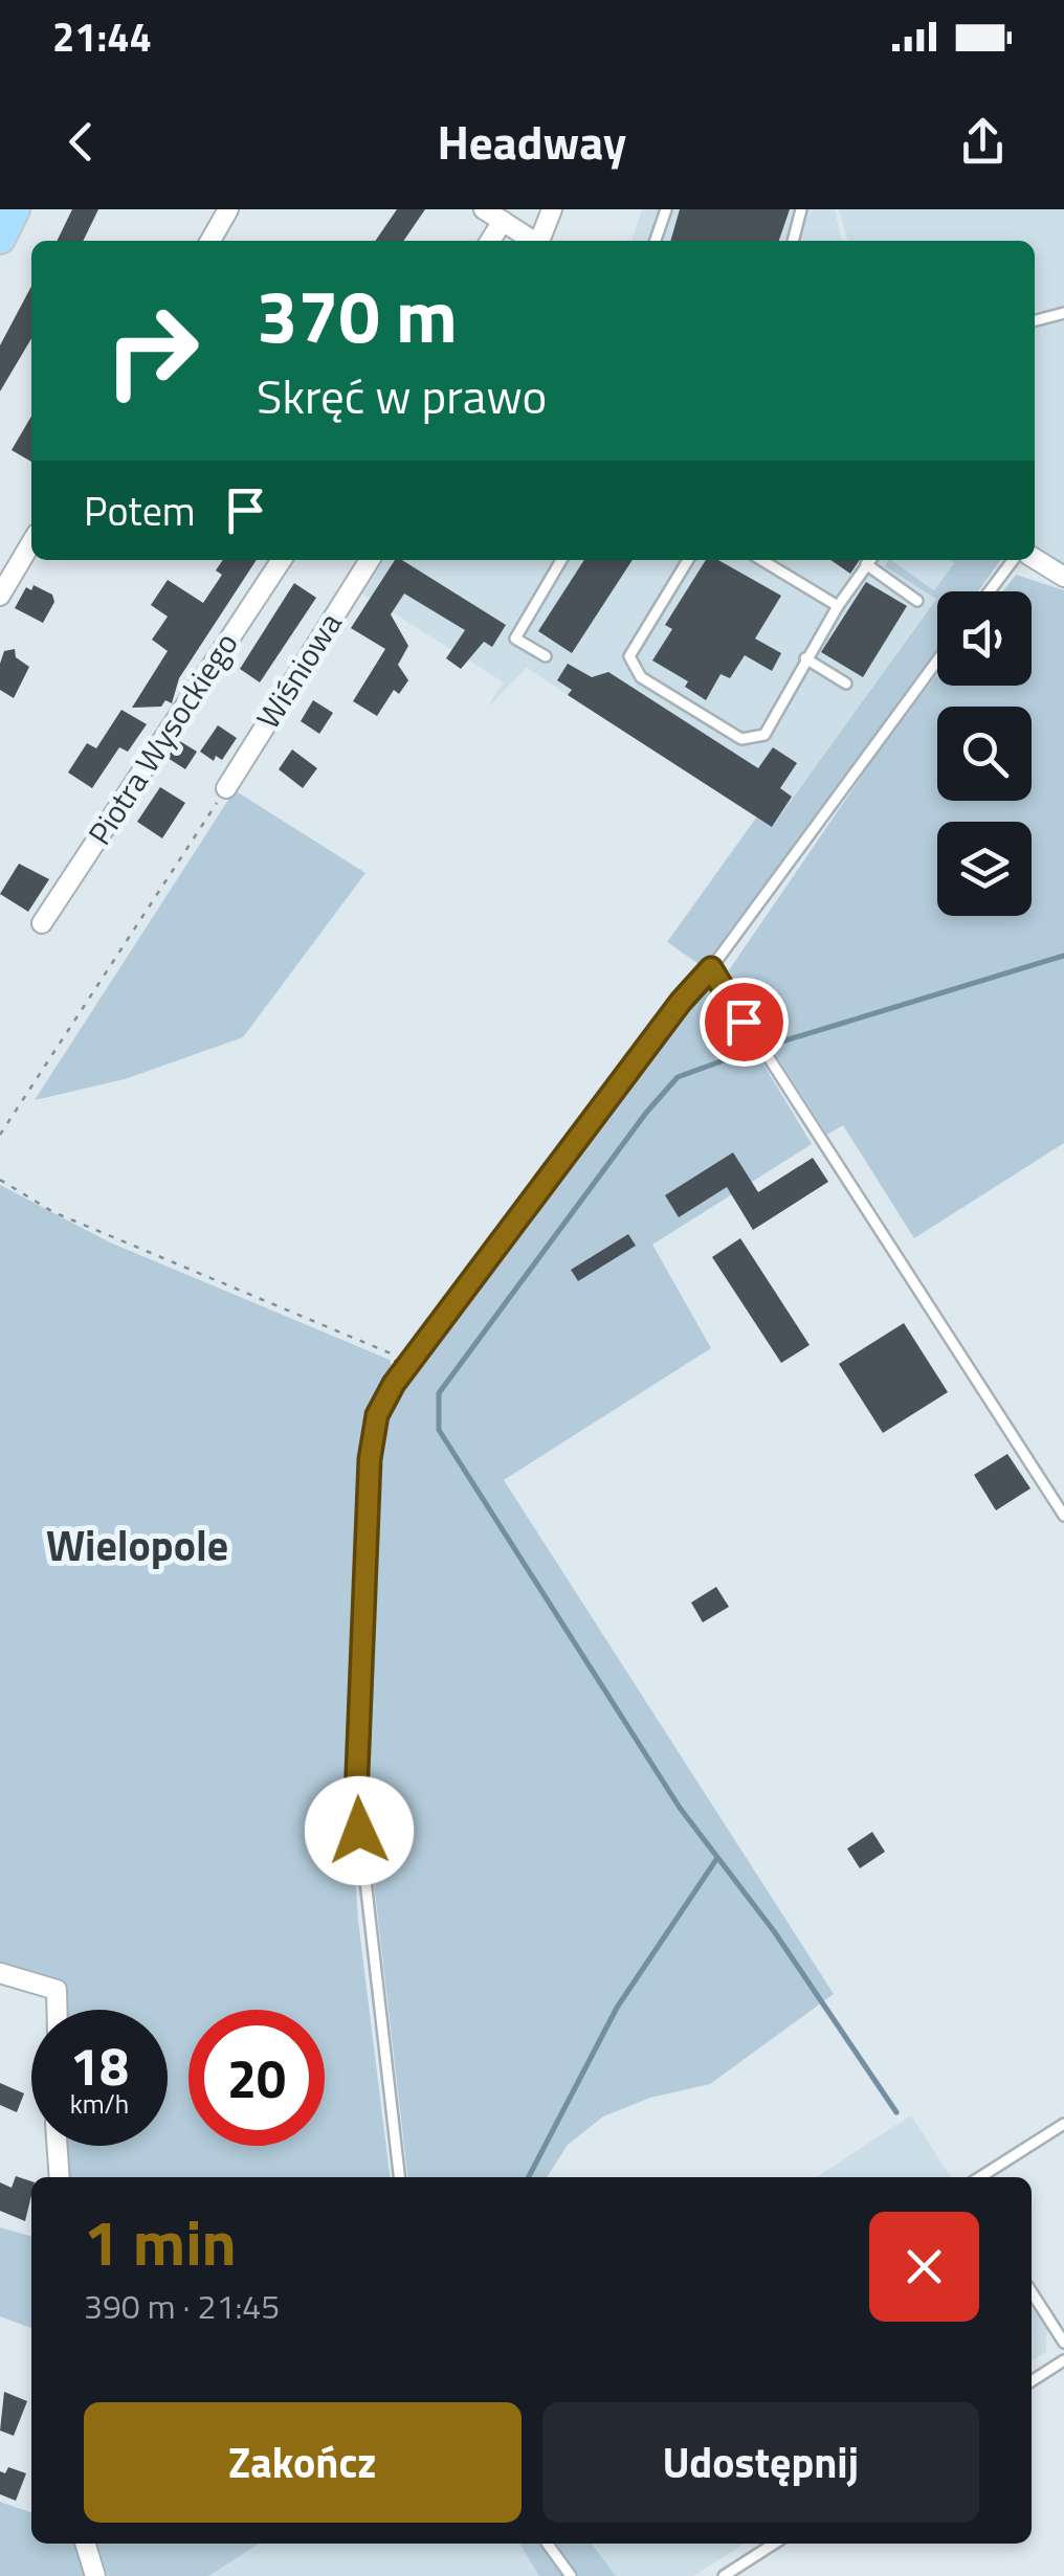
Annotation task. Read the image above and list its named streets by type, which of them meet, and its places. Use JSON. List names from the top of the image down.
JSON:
{
  "streets": {
    "street": ["Wiśniowa", "Piotra Wysockiego"]
  },
  "districts": ["Wielopole"],
  "page": {
    "status": "21:44",
    "header": "Headway",
    "turn": ["370 m", "Skręć w prawo"],
    "then": "Potem",
    "speed": "18 km/h",
    "limit": "20",
    "heading": ["1 min", "390 m · 21:45"],
    "buttons": ["Zakończ", "Udostępnij"]
  }
}
